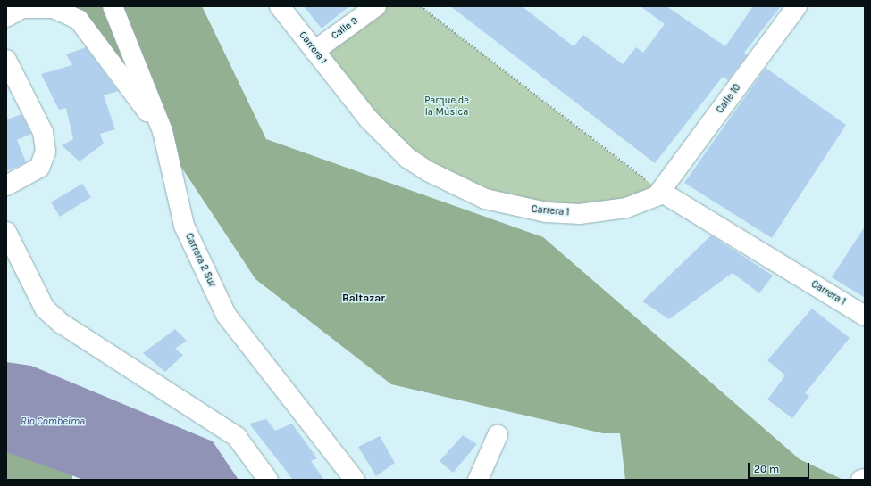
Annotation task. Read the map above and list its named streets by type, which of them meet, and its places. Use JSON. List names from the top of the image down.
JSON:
{
  "streets": {
    "street": [
      "Calle 9",
      "Carrera 1",
      "Calle 10",
      "Carrera 2 Sur"
    ]
  },
  "crossings": [
    ["Calle 9", "Carrera 1"],
    ["Carrera 1", "Calle 10"]
  ],
  "districts": ["Baltazar"],
  "water": ["Rio Combeima"],
  "parks": ["Parque de la Música"],
  "scale_bar": "20 m"
}
